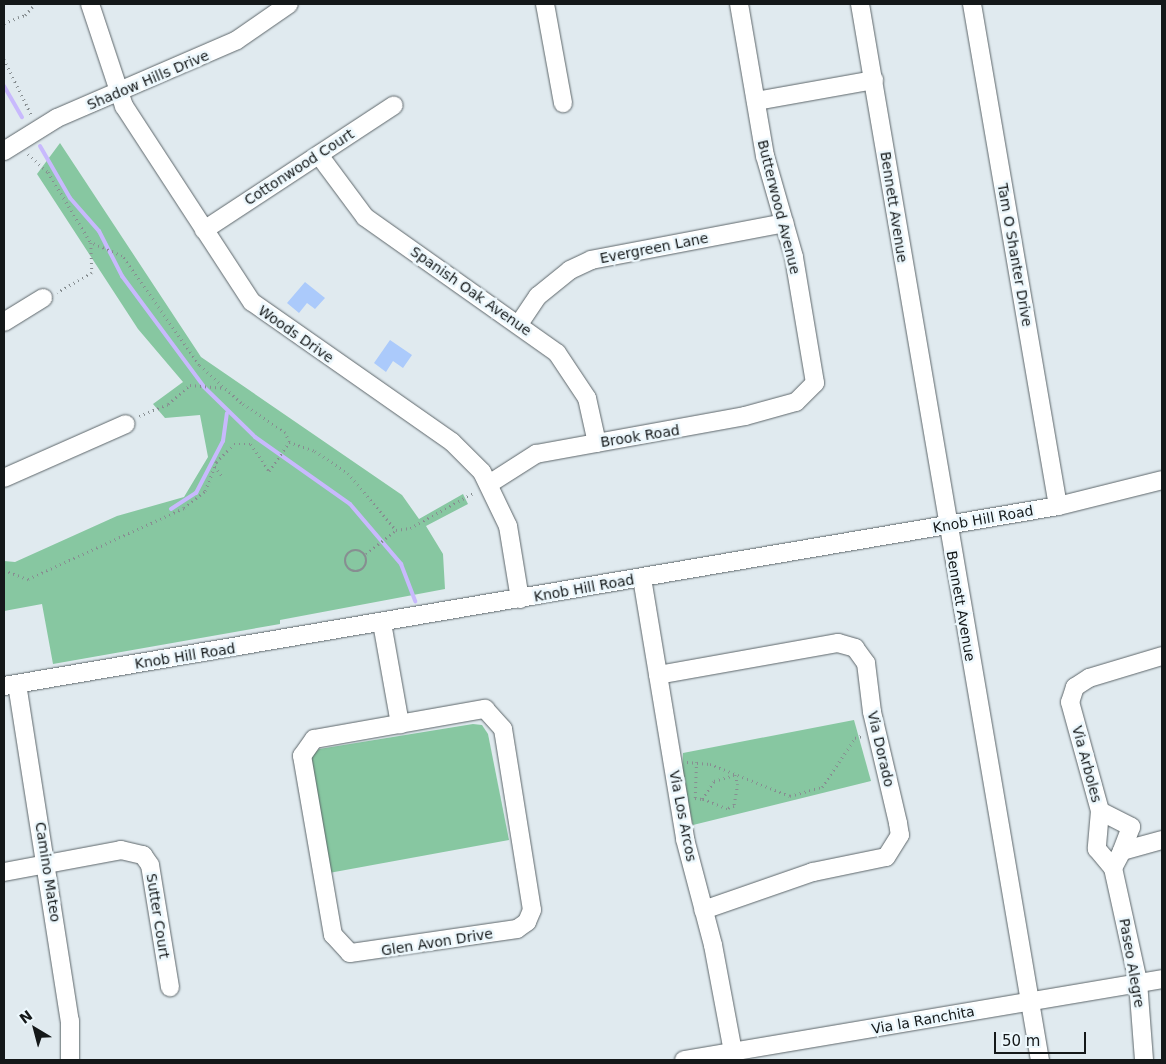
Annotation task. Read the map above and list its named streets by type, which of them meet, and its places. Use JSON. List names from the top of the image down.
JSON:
{
  "streets": {
    "street": [
      "Shadow Hills Drive",
      "Cottonwood Court",
      "Butterwood Avenue",
      "Bennett Avenue",
      "Evergreen Lane",
      "Tam O Shanter Drive",
      "Spanish Oak Avenue",
      "Woods Drive",
      "Brook Road",
      "Knob Hill Road",
      "Via Dorado",
      "Via Arboles",
      "Via Los Arcos",
      "Camino Mateo",
      "Sutter Court",
      "Glen Avon Drive",
      "Paseo Alegre",
      "Via la Ranchita"
    ]
  },
  "crossings": [
    ["Shadow Hills Drive", "Woods Drive"],
    ["Cottonwood Court", "Spanish Oak Avenue"],
    ["Cottonwood Court", "Woods Drive"],
    ["Butterwood Avenue", "Evergreen Lane"],
    ["Butterwood Avenue", "Brook Road"],
    ["Bennett Avenue", "Knob Hill Road"],
    ["Bennett Avenue", "Via la Ranchita"],
    ["Evergreen Lane", "Spanish Oak Avenue"],
    ["Tam O Shanter Drive", "Knob Hill Road"],
    ["Spanish Oak Avenue", "Brook Road"],
    ["Woods Drive", "Brook Road"],
    ["Woods Drive", "Knob Hill Road"],
    ["Knob Hill Road", "Via Los Arcos"],
    ["Knob Hill Road", "Camino Mateo"],
    ["Via Dorado", "Via Los Arcos"],
    ["Via Arboles", "Paseo Alegre"],
    ["Via Los Arcos", "Via la Ranchita"],
    ["Camino Mateo", "Sutter Court"],
    ["Paseo Alegre", "Via la Ranchita"]
  ],
  "scale_bar": "50 m",
  "north": "top left"
}
